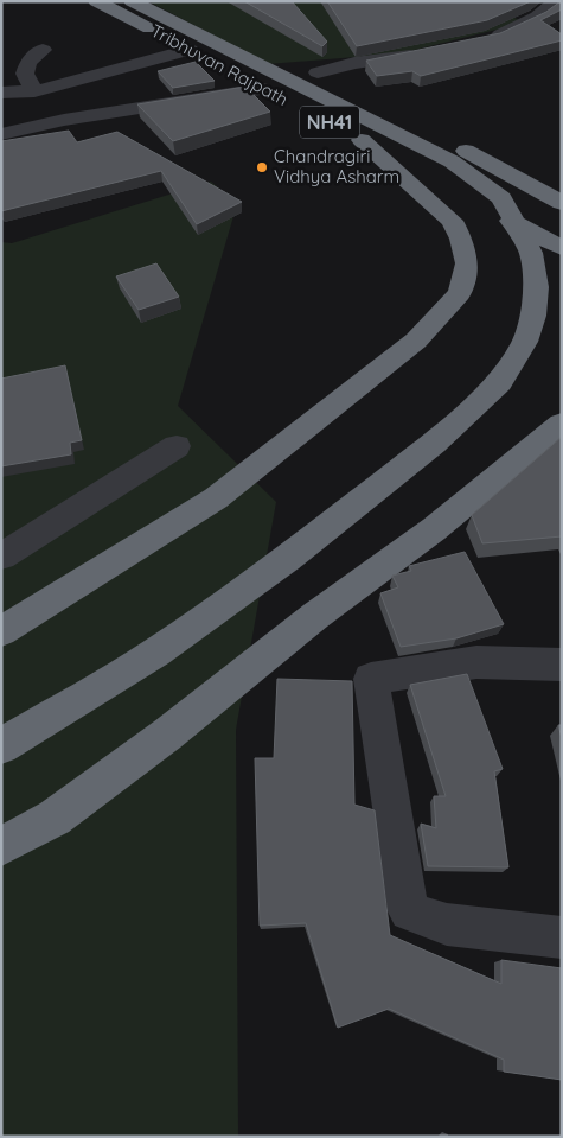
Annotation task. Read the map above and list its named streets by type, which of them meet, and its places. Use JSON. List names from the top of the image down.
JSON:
{
  "streets": {
    "highway": ["Tribhuvan Rajpath", "NH41"]
  },
  "places": ["Chandragiri Vidhya Asharm"]
}
